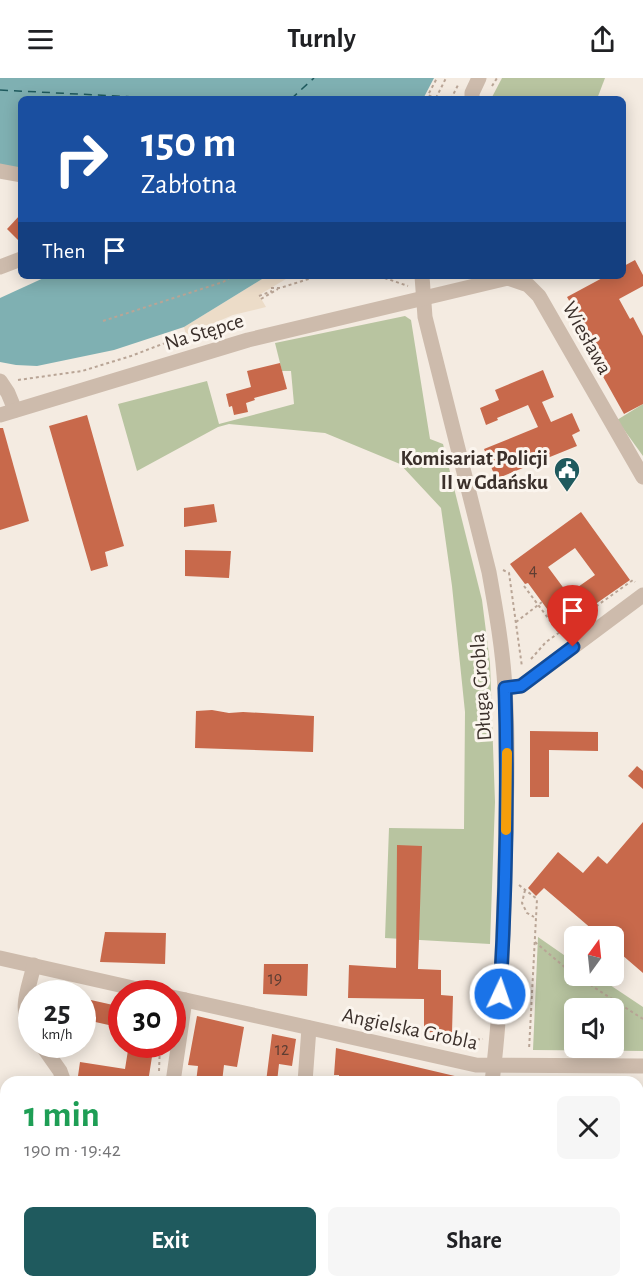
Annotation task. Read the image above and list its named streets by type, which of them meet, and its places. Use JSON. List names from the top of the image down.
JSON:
{
  "streets": {
    "street": [
      "Na Stępce",
      "Wiesława",
      "Długa Grobla",
      "Angielska Grobla"
    ]
  },
  "crossings": [
    ["Na Stępce", "Wiesława"],
    ["Na Stępce", "Długa Grobla"],
    ["Wiesława", "Długa Grobla"],
    ["Długa Grobla", "Angielska Grobla"]
  ],
  "places": {
    "public building": ["Komisariat Policji II w Gdańsku"]
  },
  "house_numbers": ["4", "19", "12"],
  "north": "top",
  "page": {
    "header": "Turnly",
    "turn": ["150 m", "Zabłotna"],
    "then": "Then",
    "speed": "25 km/h",
    "limit": "30",
    "heading": ["1 min", "190 m · 19:42"],
    "buttons": ["Exit", "Share"]
  }
}
